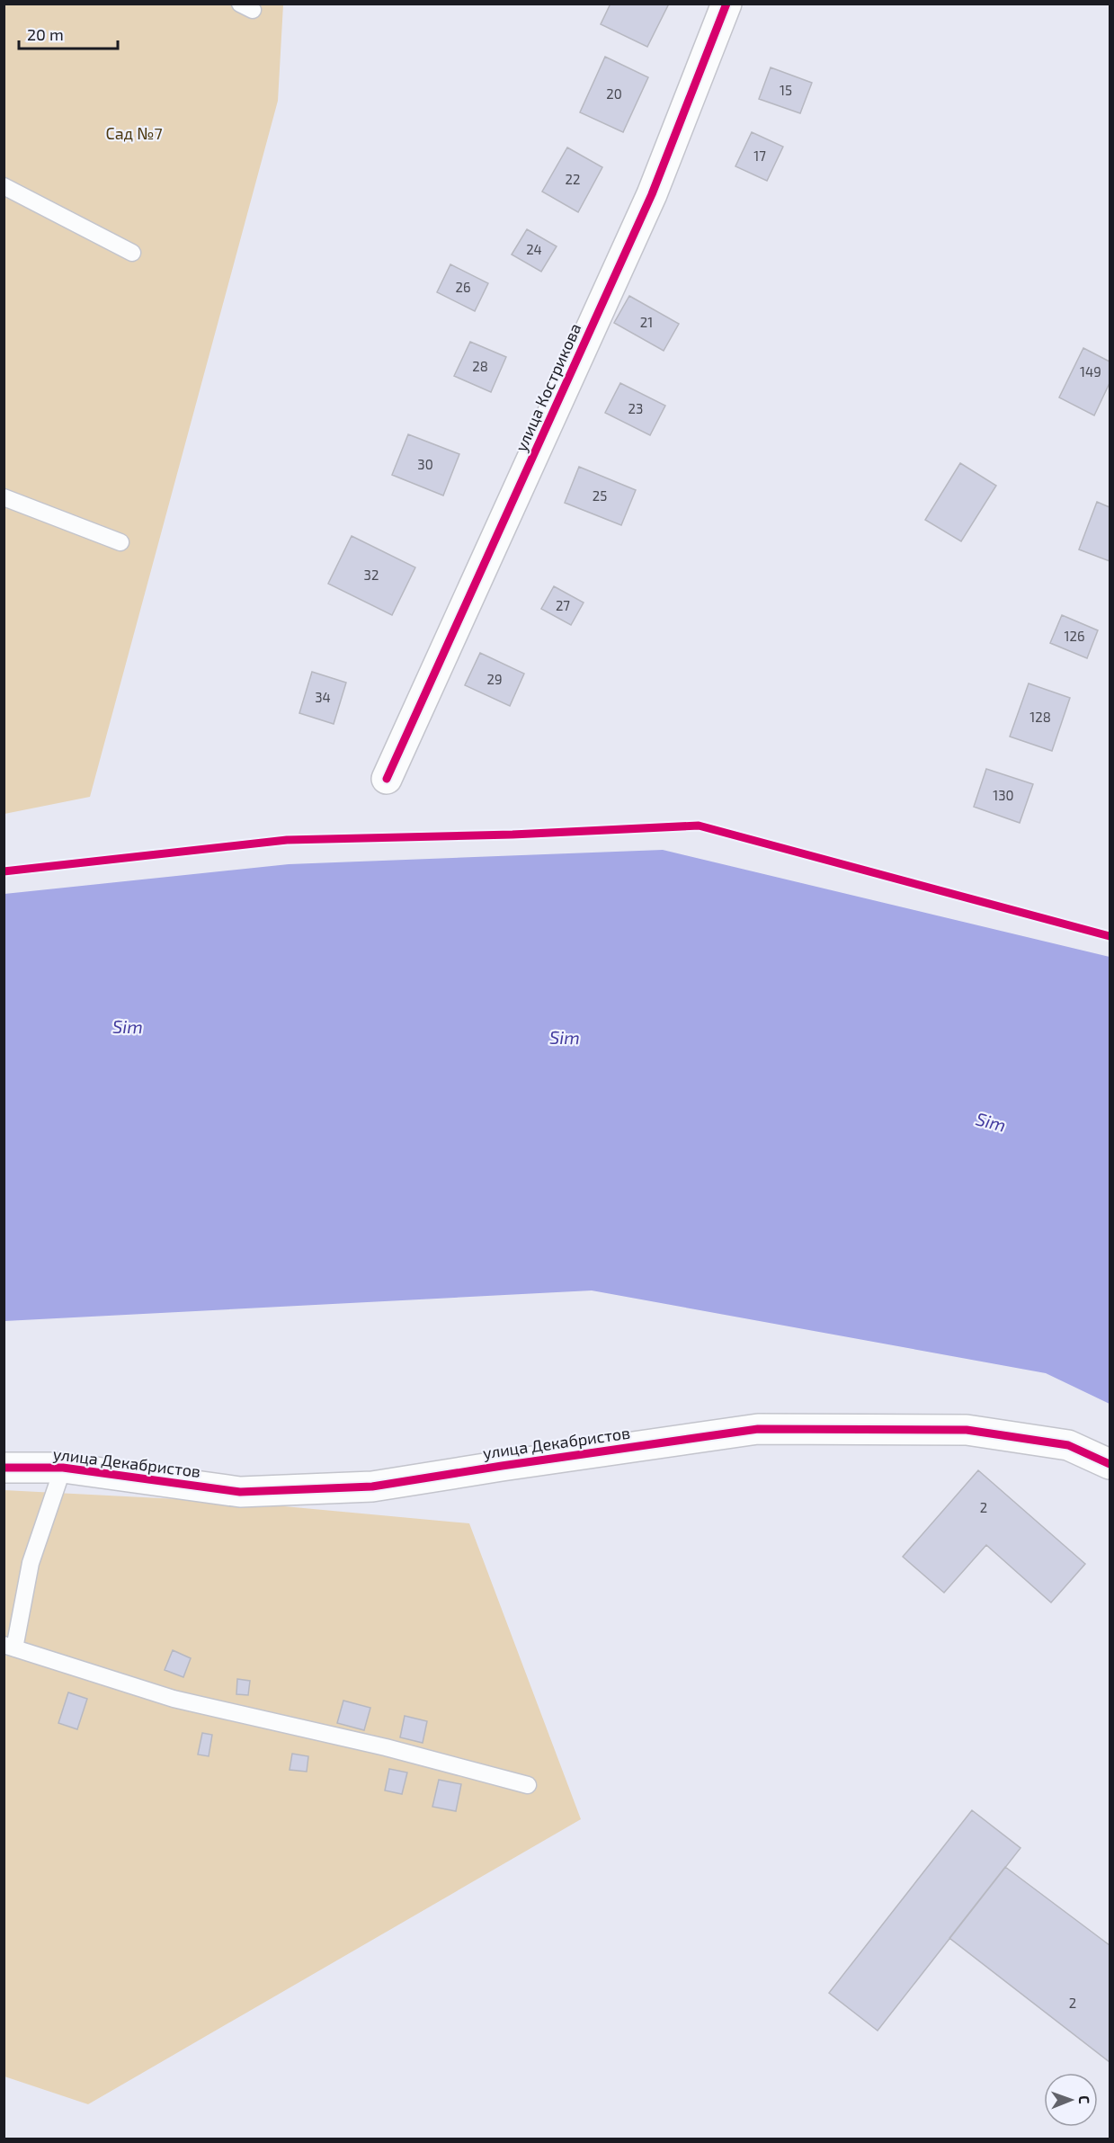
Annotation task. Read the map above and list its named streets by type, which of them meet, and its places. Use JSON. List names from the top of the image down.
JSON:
{
  "streets": {
    "street": ["улица Кострикова", "улица Декабристов"]
  },
  "water": ["Sim"],
  "parks": ["Сад №7"],
  "house_numbers": [
    "15",
    "20",
    "17",
    "22",
    "24",
    "26",
    "21",
    "28",
    "149",
    "23",
    "30",
    "25",
    "32",
    "27",
    "126",
    "29",
    "34",
    "128",
    "130",
    "2",
    "2"
  ],
  "scale_bar": "20 m",
  "north": "right"
}
